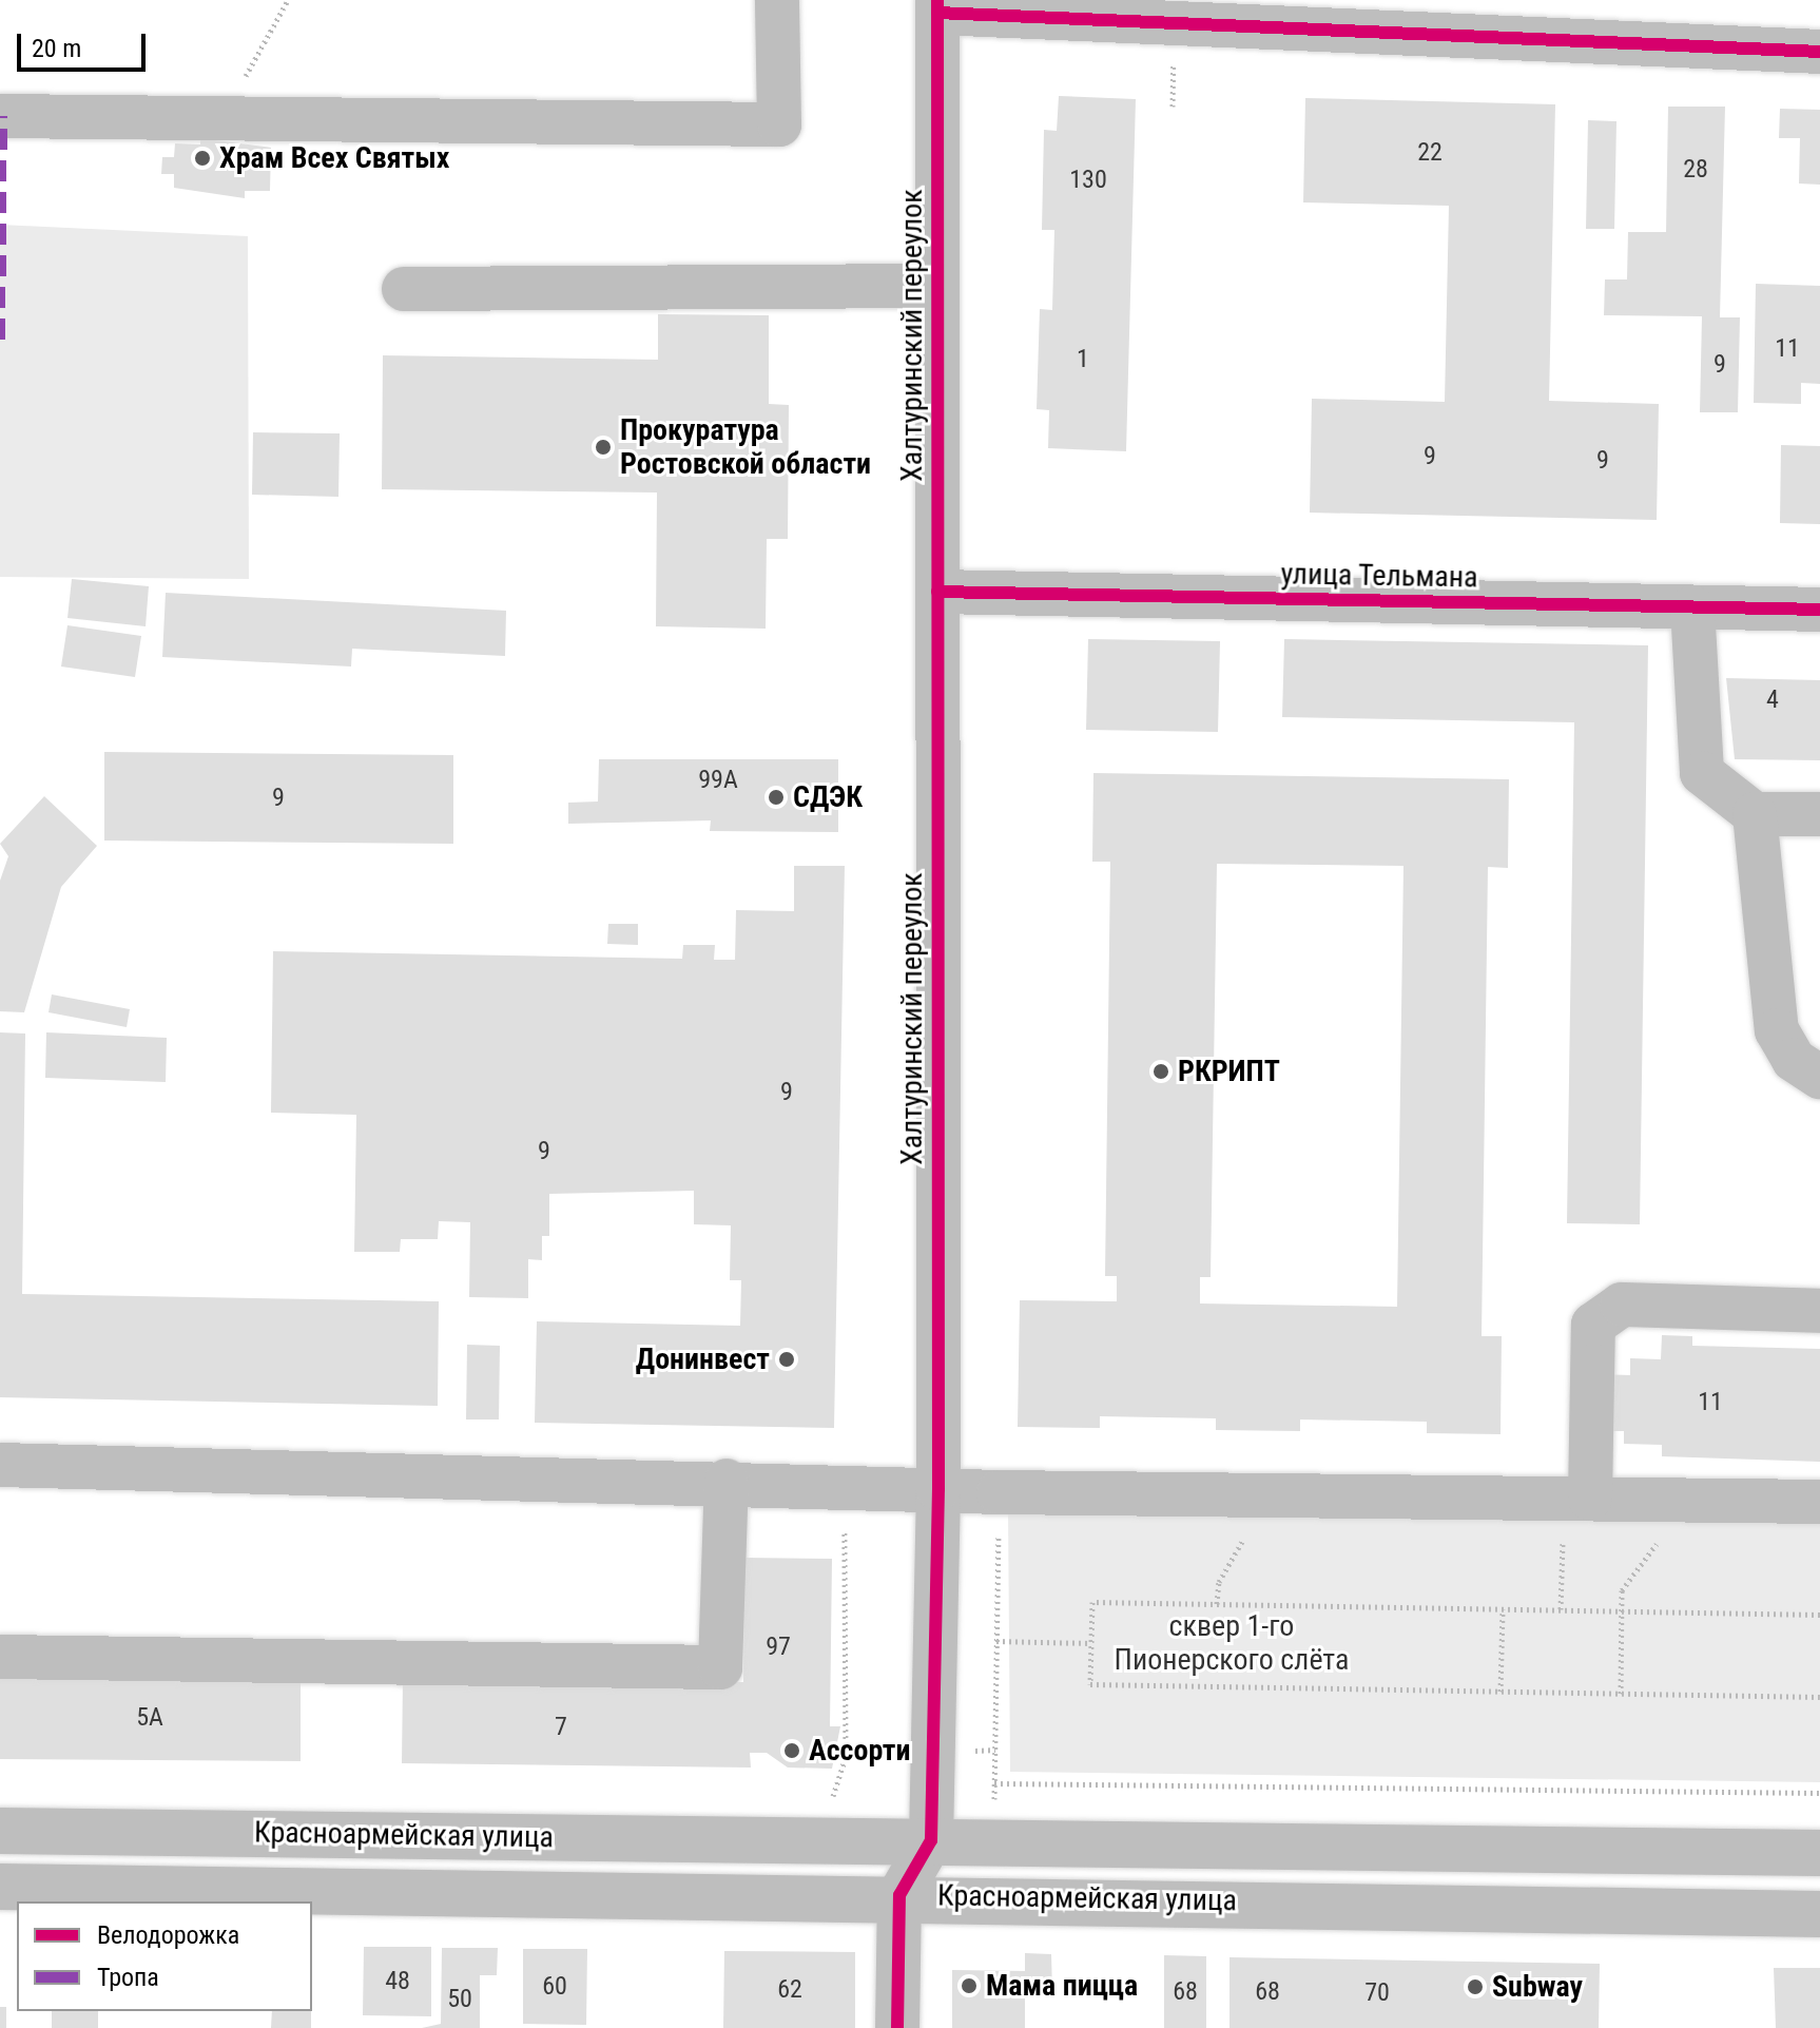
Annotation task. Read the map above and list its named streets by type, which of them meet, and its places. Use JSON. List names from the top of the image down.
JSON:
{
  "streets": {
    "main road": ["Красноармейская улица"],
    "street": ["Халтуринский переулок", "улица Тельмана"]
  },
  "crossings": [
    ["Халтуринский переулок", "улица Тельмана"],
    ["Халтуринский переулок", "Красноармейская улица"]
  ],
  "parks": ["сквер 1-го Пионерского слёта"],
  "places": [
    "Храм Всех Святых",
    "Прокуратура Ростовской области",
    "СДЭК",
    "РКРИПТ",
    "Донинвест",
    "Ассорти",
    "Мама пицца",
    "Subway"
  ],
  "house_numbers": [
    "22",
    "28",
    "130",
    "11",
    "1",
    "9",
    "9",
    "9",
    "4",
    "99А",
    "9",
    "9",
    "9",
    "11",
    "97",
    "5А",
    "7",
    "48",
    "60",
    "62",
    "68",
    "68",
    "70",
    "50"
  ],
  "legend": ["Велодорожка", "Тропа"],
  "scale_bar": "20 m"
}
